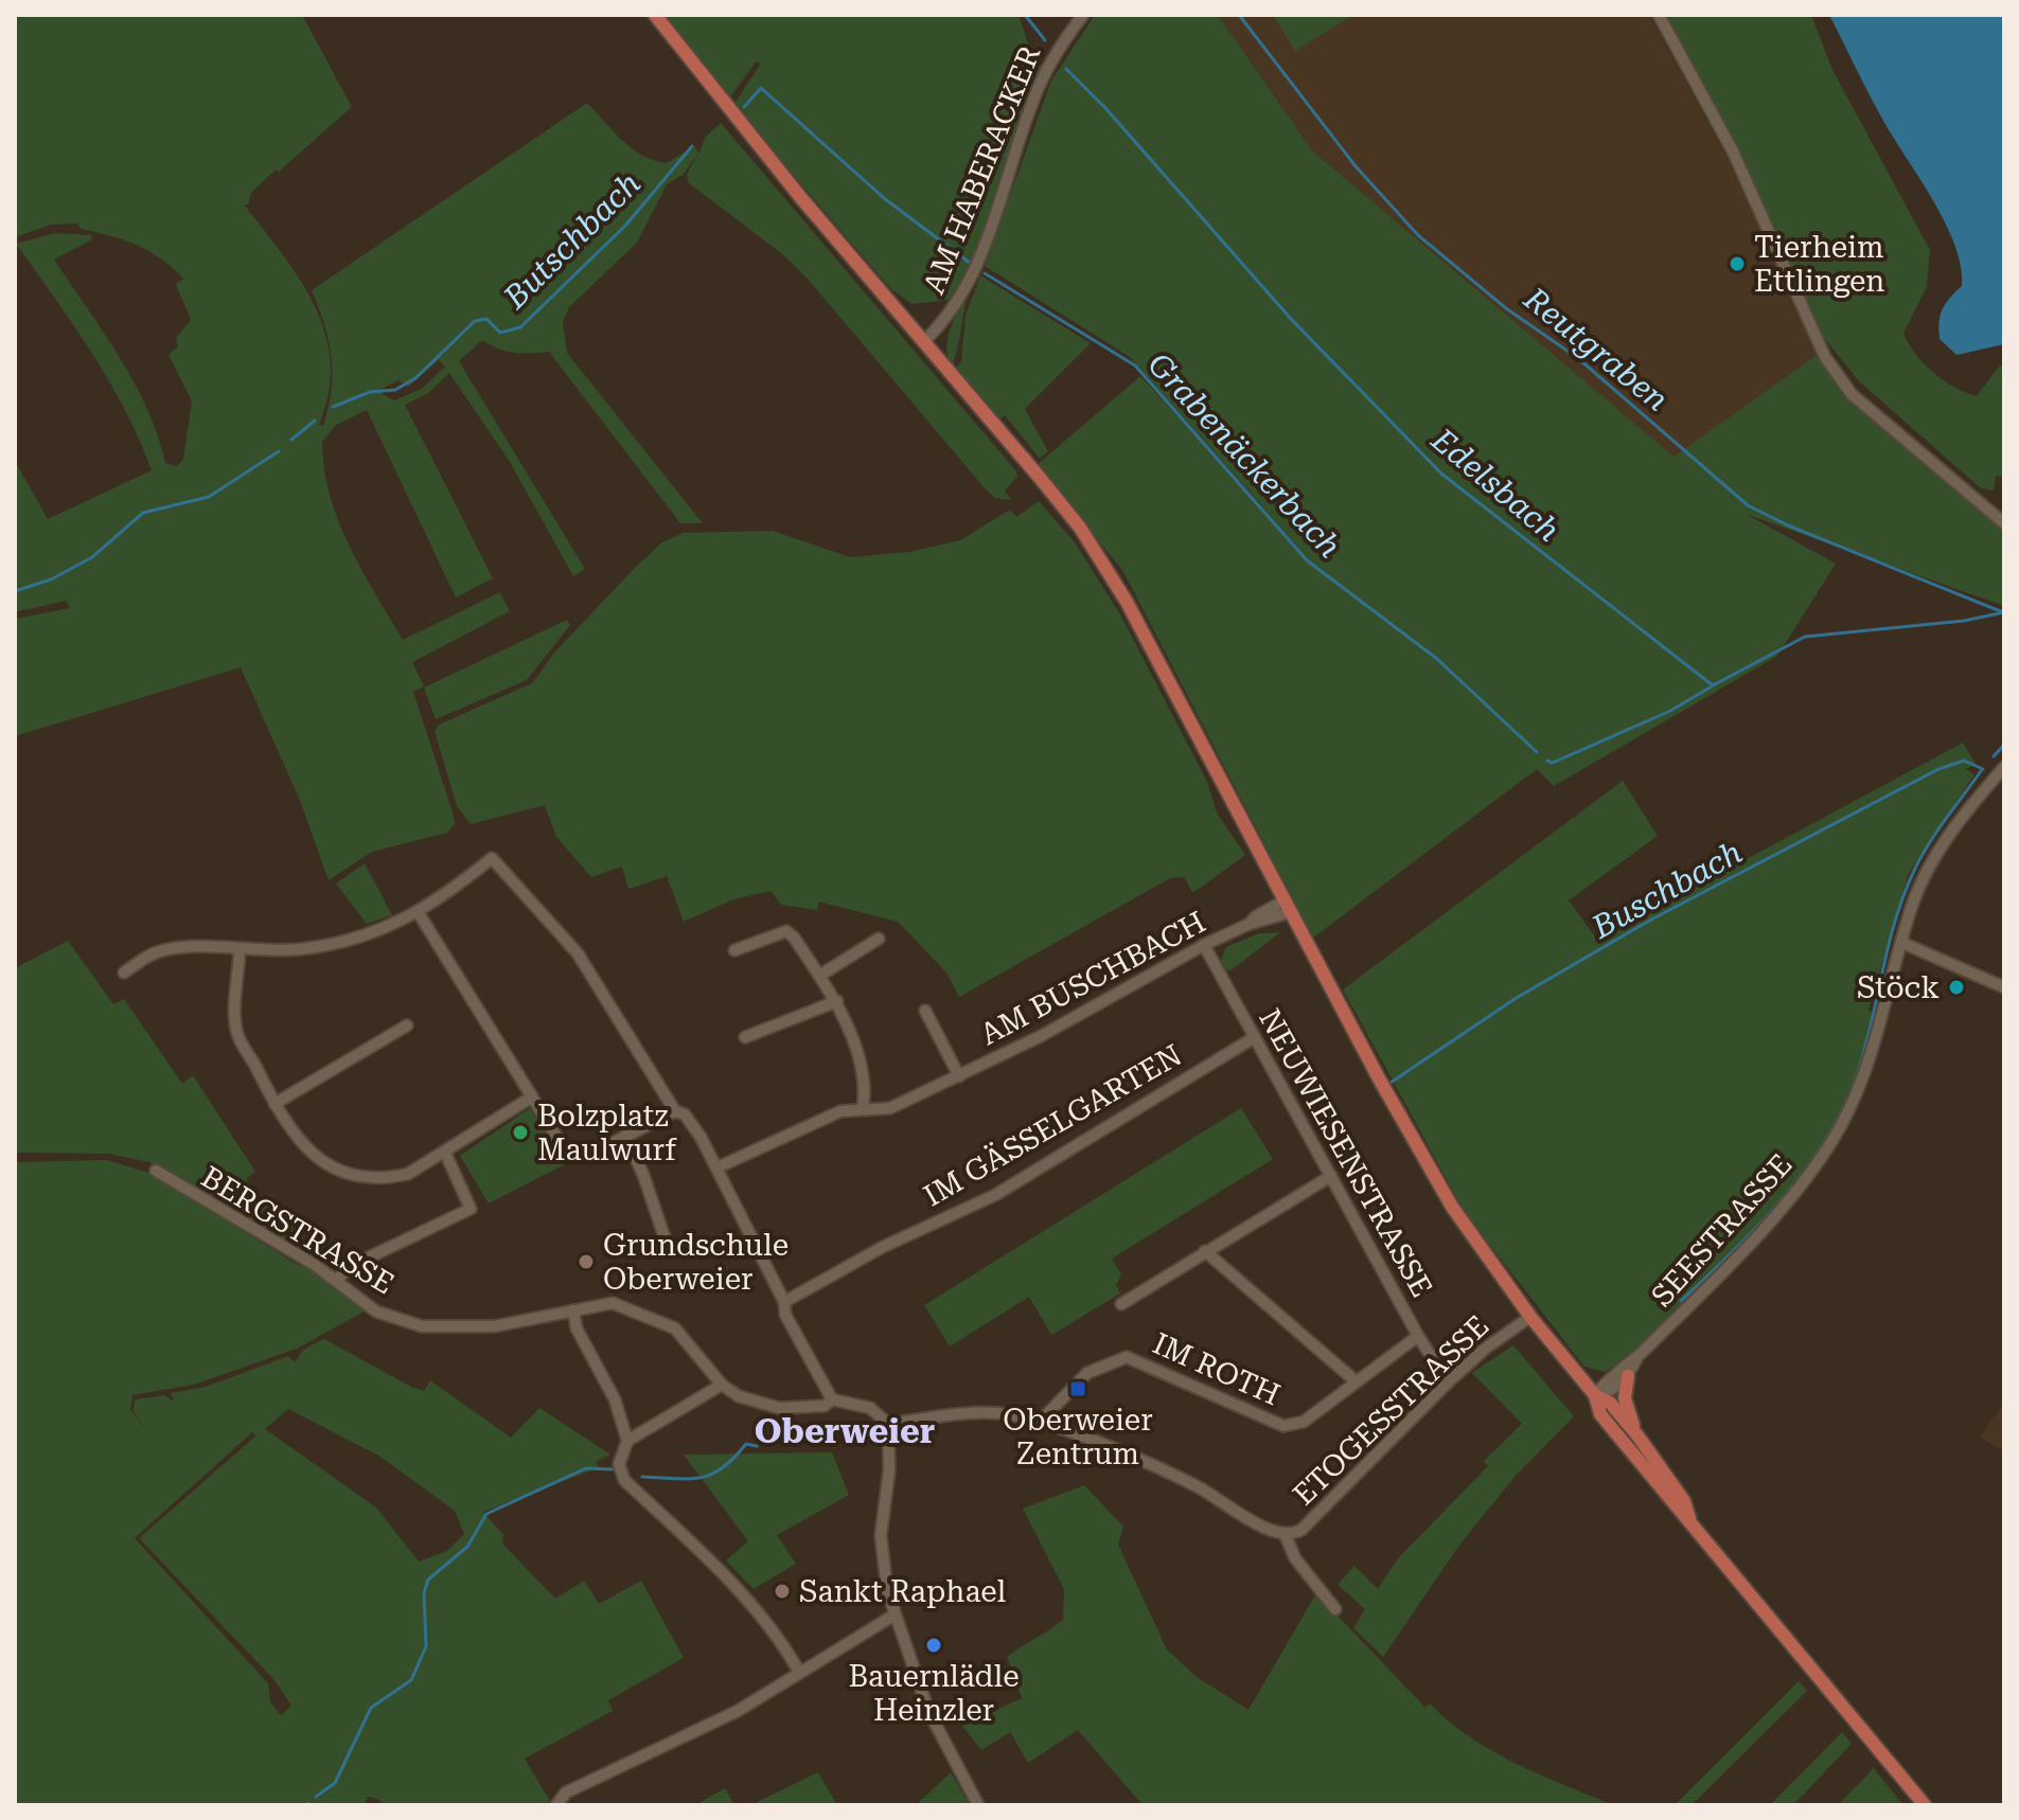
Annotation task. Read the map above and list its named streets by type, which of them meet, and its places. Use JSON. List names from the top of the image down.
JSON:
{
  "streets": {
    "street": [
      "AM HABERACKER",
      "AM BUSCHBACH",
      "IM GÄSSELGARTEN",
      "NEUWIESENSTRASSE",
      "BERGSTRASSE",
      "SEESTRASSE",
      "IM ROTH",
      "ETOGESSTRASSE"
    ]
  },
  "crossings": [
    ["AM BUSCHBACH", "NEUWIESENSTRASSE"],
    ["IM GÄSSELGARTEN", "NEUWIESENSTRASSE"],
    ["NEUWIESENSTRASSE", "IM ROTH"],
    ["NEUWIESENSTRASSE", "ETOGESSTRASSE"],
    ["IM ROTH", "ETOGESSTRASSE"]
  ],
  "districts": ["Oberweier"],
  "water": [
    "Butschbach",
    "Reutgraben",
    "Grabenäckerbach",
    "Edelsbach",
    "Buschbach"
  ],
  "places": {
    "other": [
      "Tierheim Ettlingen",
      "Stöck",
      "Bolzplatz Maulwurf",
      "Grundschule Oberweier",
      "Sankt Raphael",
      "Bauernlädle Heinzler"
    ],
    "transit": ["Oberweier Zentrum"]
  }
}
